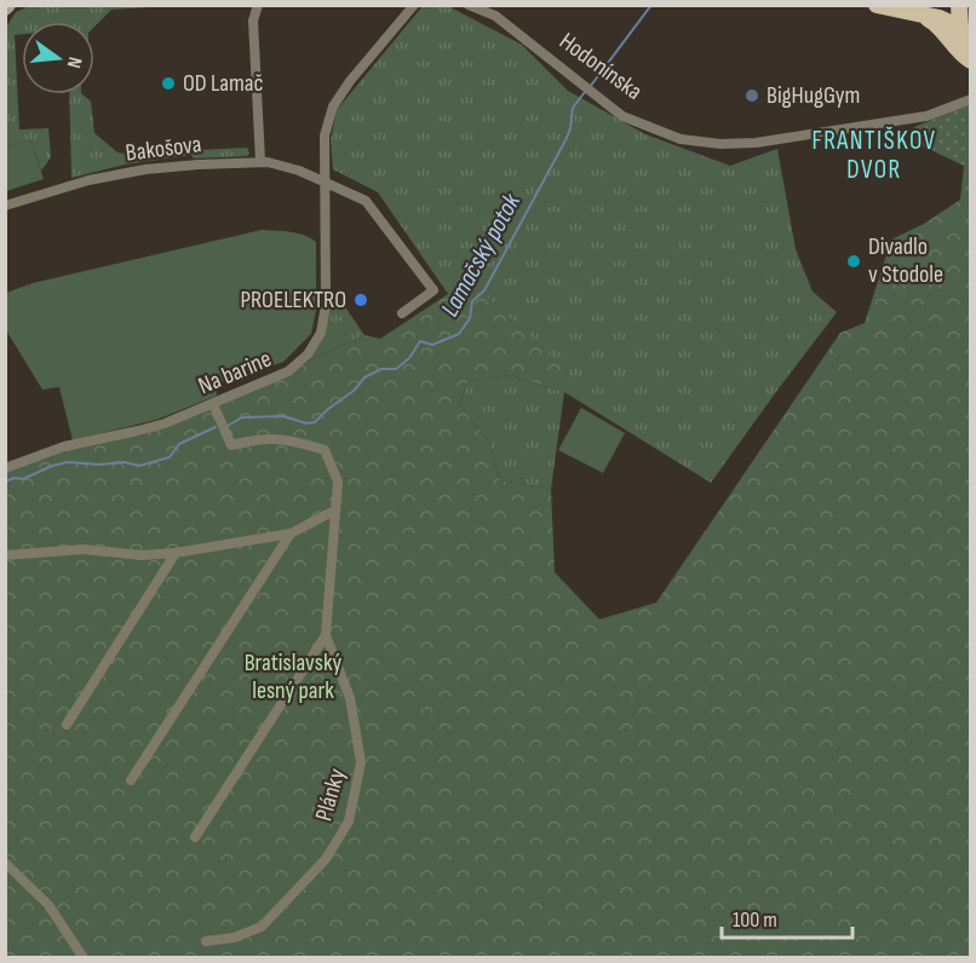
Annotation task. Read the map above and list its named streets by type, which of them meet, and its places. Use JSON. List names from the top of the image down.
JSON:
{
  "streets": {
    "street": [
      "Hodonínska",
      "Bakošova",
      "Na barine",
      "Plánky"
    ]
  },
  "crossings": [
    ["Bakošova", "Na barine"],
    ["Na barine", "Plánky"]
  ],
  "districts": ["FRANTIŠKOV DVOR"],
  "water": ["Lamačský potok"],
  "parks": ["Bratislavský lesný park"],
  "places": [
    "OD Lamač",
    "BigHugGym",
    "Divadlo v Stodole",
    "PROELEKTRO"
  ],
  "scale_bar": "100 m",
  "north": "right"
}
